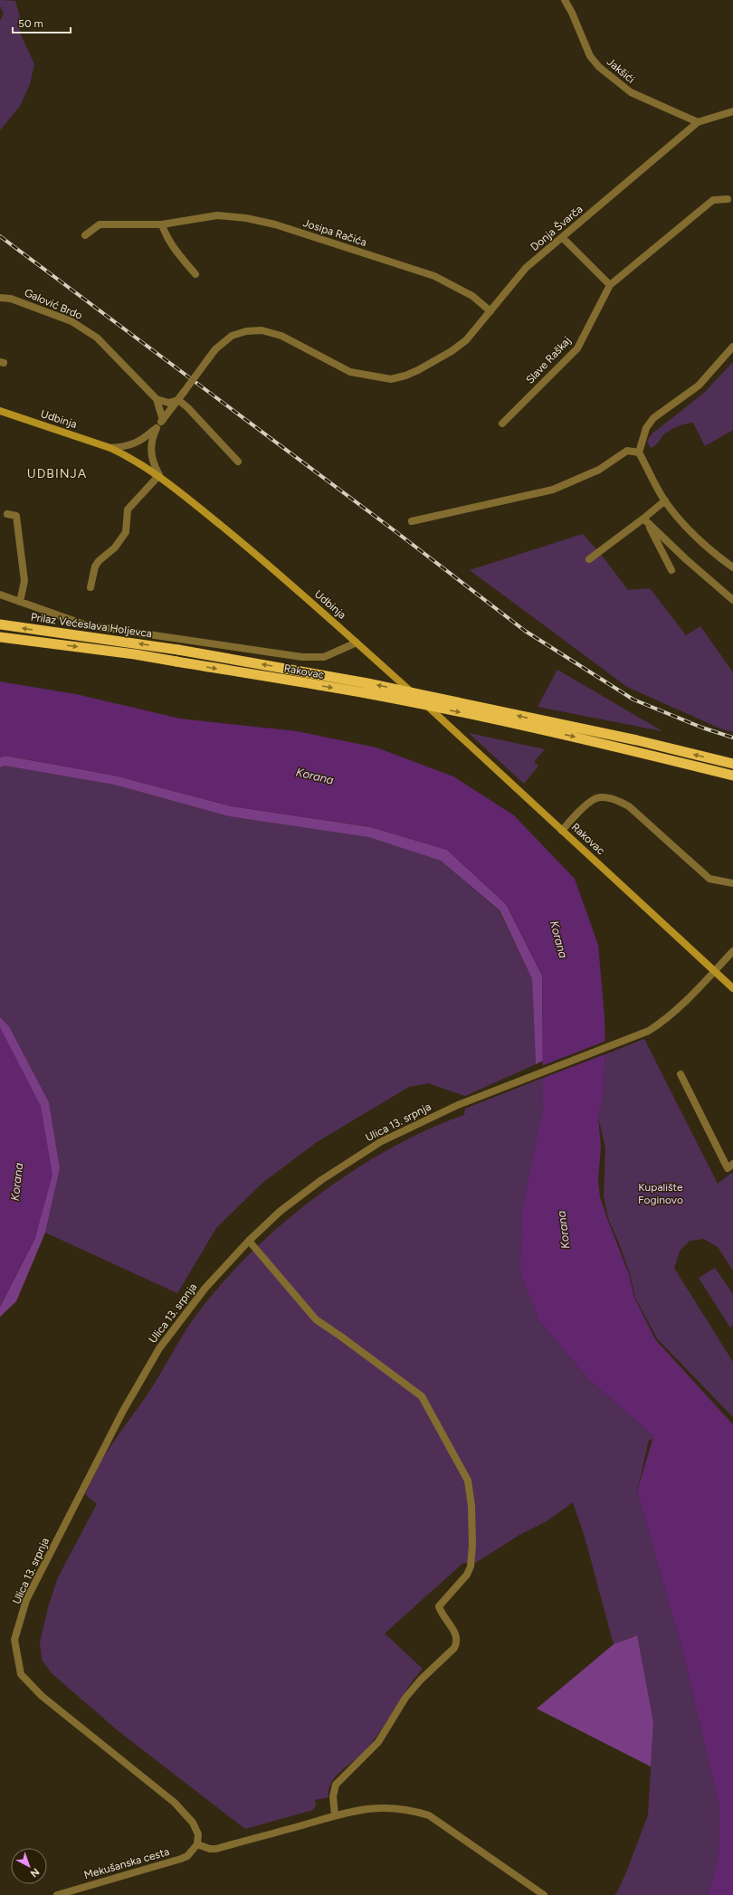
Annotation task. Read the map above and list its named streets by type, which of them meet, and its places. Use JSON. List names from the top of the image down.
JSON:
{
  "streets": {
    "highway": ["Prilaz Većeslava Holjevca", "Rakovac"],
    "main road": ["Udbinja"],
    "street": [
      "Jakšići",
      "Donja Švarča",
      "Josipa Račića",
      "Galović Brdo",
      "Slave Raškaj",
      "Ulica 13. srpnja",
      "Mekušanska cesta"
    ]
  },
  "crossings": [
    ["Jakšići", "Donja Švarča"],
    ["Donja Švarča", "Josipa Račića"],
    ["Donja Švarča", "Udbinja"],
    ["Galović Brdo", "Udbinja"],
    ["Udbinja", "Rakovac"],
    ["Prilaz Većeslava Holjevca", "Rakovac"],
    ["Rakovac", "Ulica 13. srpnja"],
    ["Ulica 13. srpnja", "Mekušanska cesta"]
  ],
  "one_way": ["Prilaz Većeslava Holjevca"],
  "districts": ["UDBINJA"],
  "water": ["Korana"],
  "parks": ["Kupalište Foginovo"],
  "scale_bar": "50 m",
  "north": "bottom right"
}
